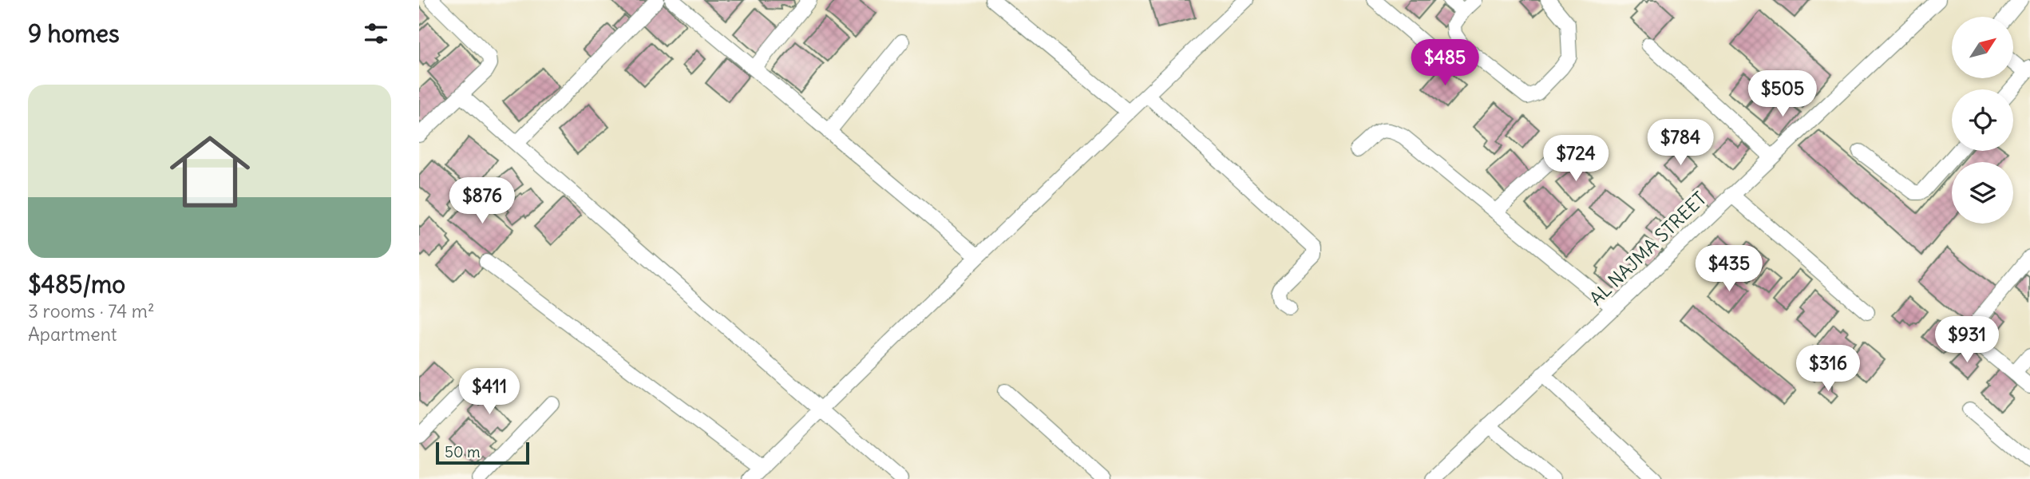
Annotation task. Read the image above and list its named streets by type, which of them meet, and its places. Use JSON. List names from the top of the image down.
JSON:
{
  "streets": {
    "street": ["AL NAJMA STREET"]
  },
  "scale_bar": "50 m",
  "north": "top right",
  "page": {
    "heading": "9 homes",
    "price": [
      "$485",
      "$505",
      "$784",
      "$724",
      "$876",
      "$435",
      "$931",
      "$316",
      "$411"
    ],
    "list": [
      {
        "name": "$485/mo",
        "note": "3 rooms · 74 m² · Apartment"
      }
    ],
    "scale": "50 m"
  }
}
